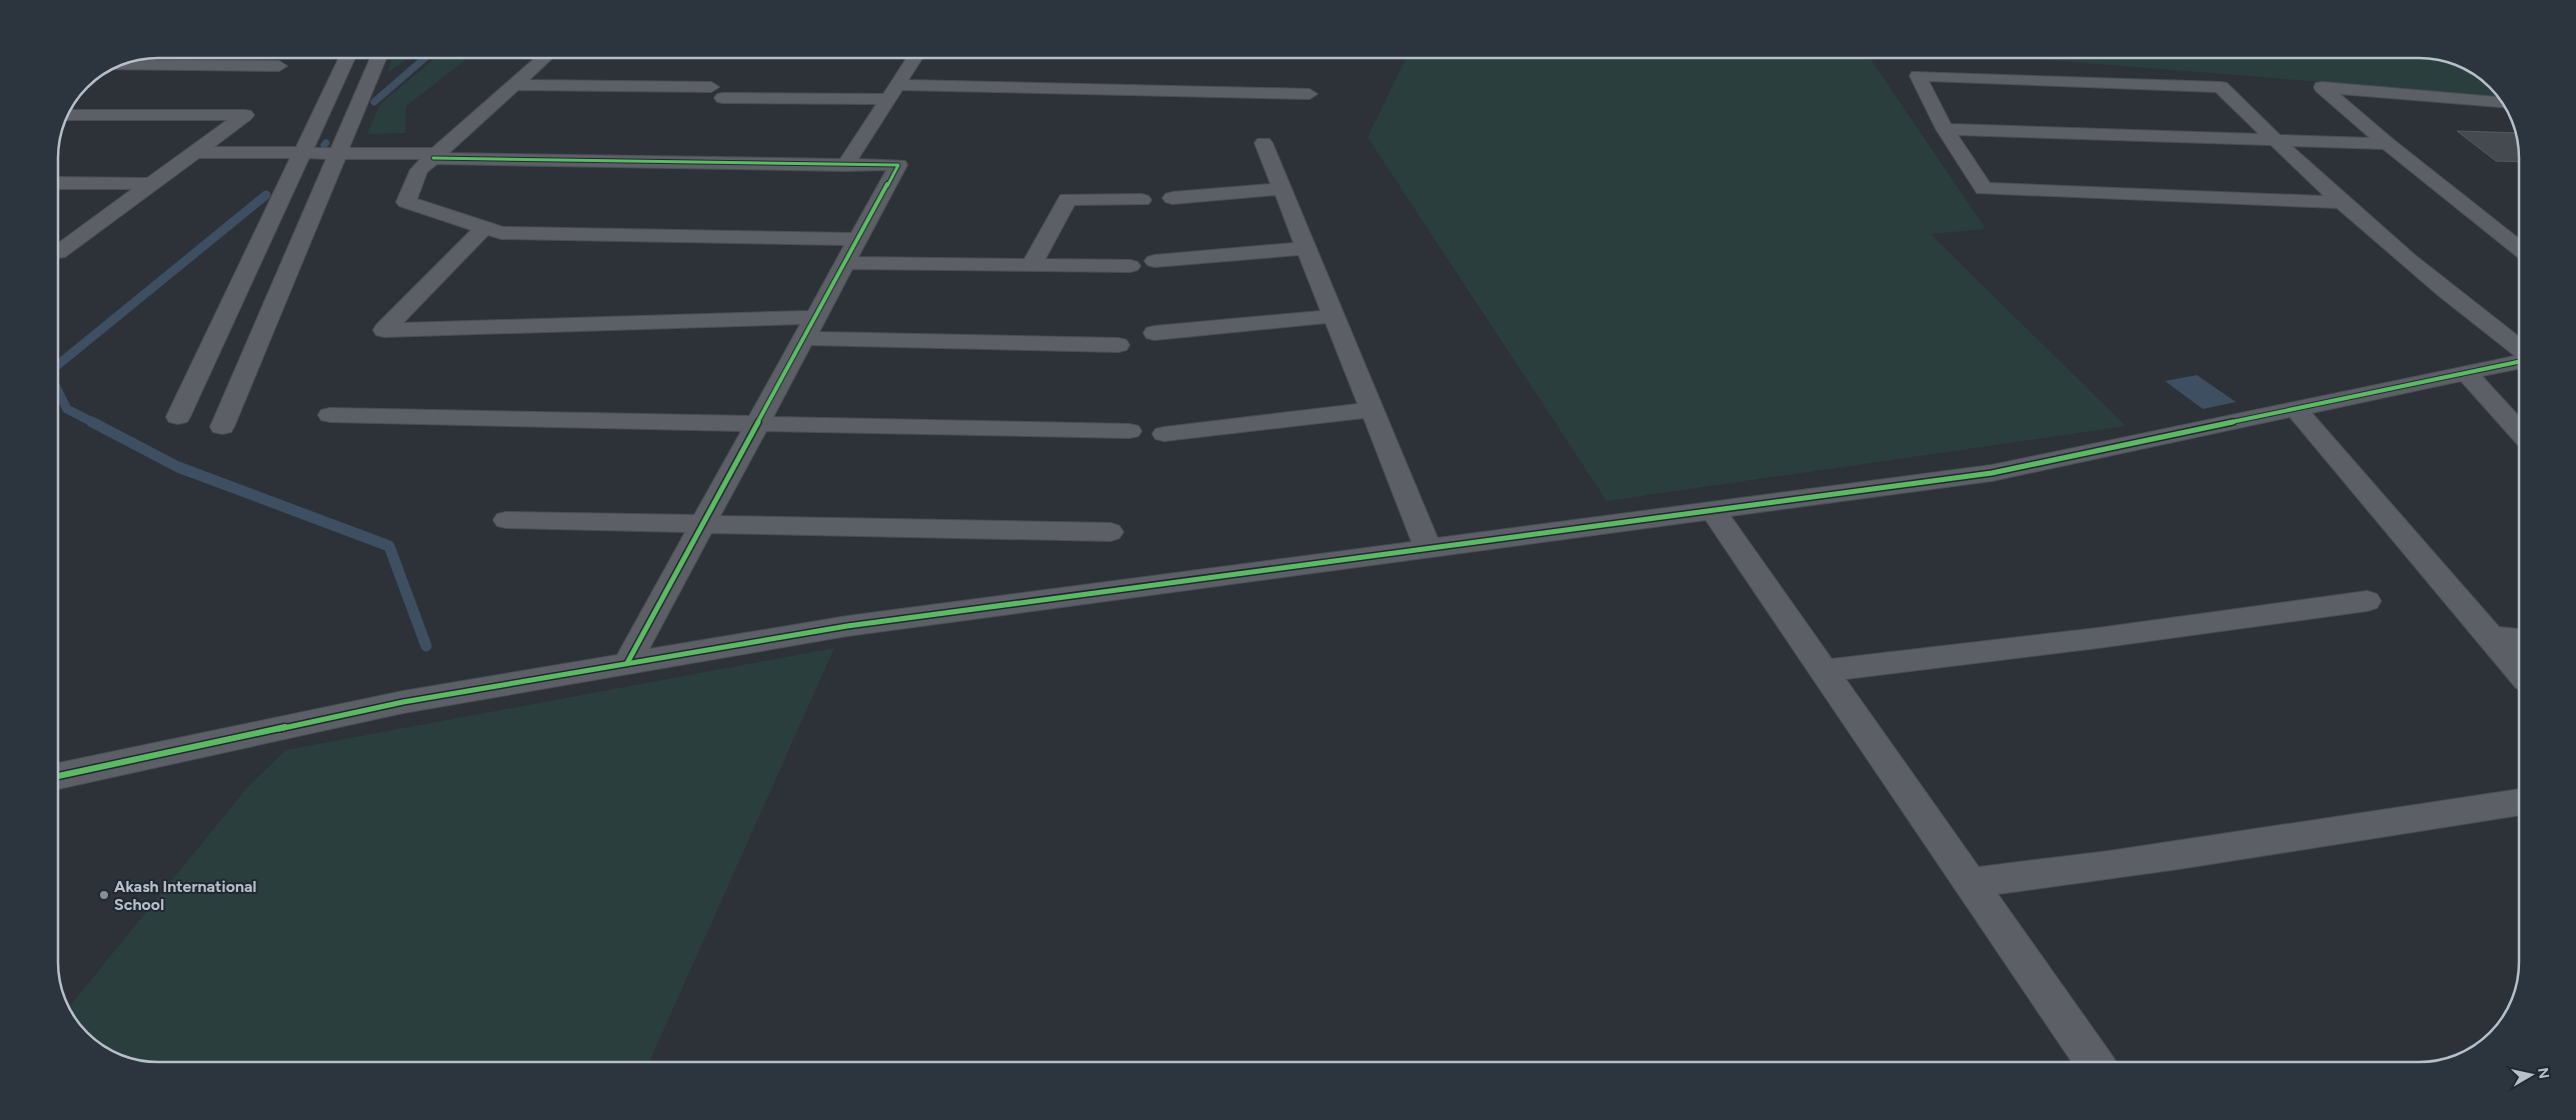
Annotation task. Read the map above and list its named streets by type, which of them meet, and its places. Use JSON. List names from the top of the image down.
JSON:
{
  "places": ["Akash International School"],
  "north": "right"
}
